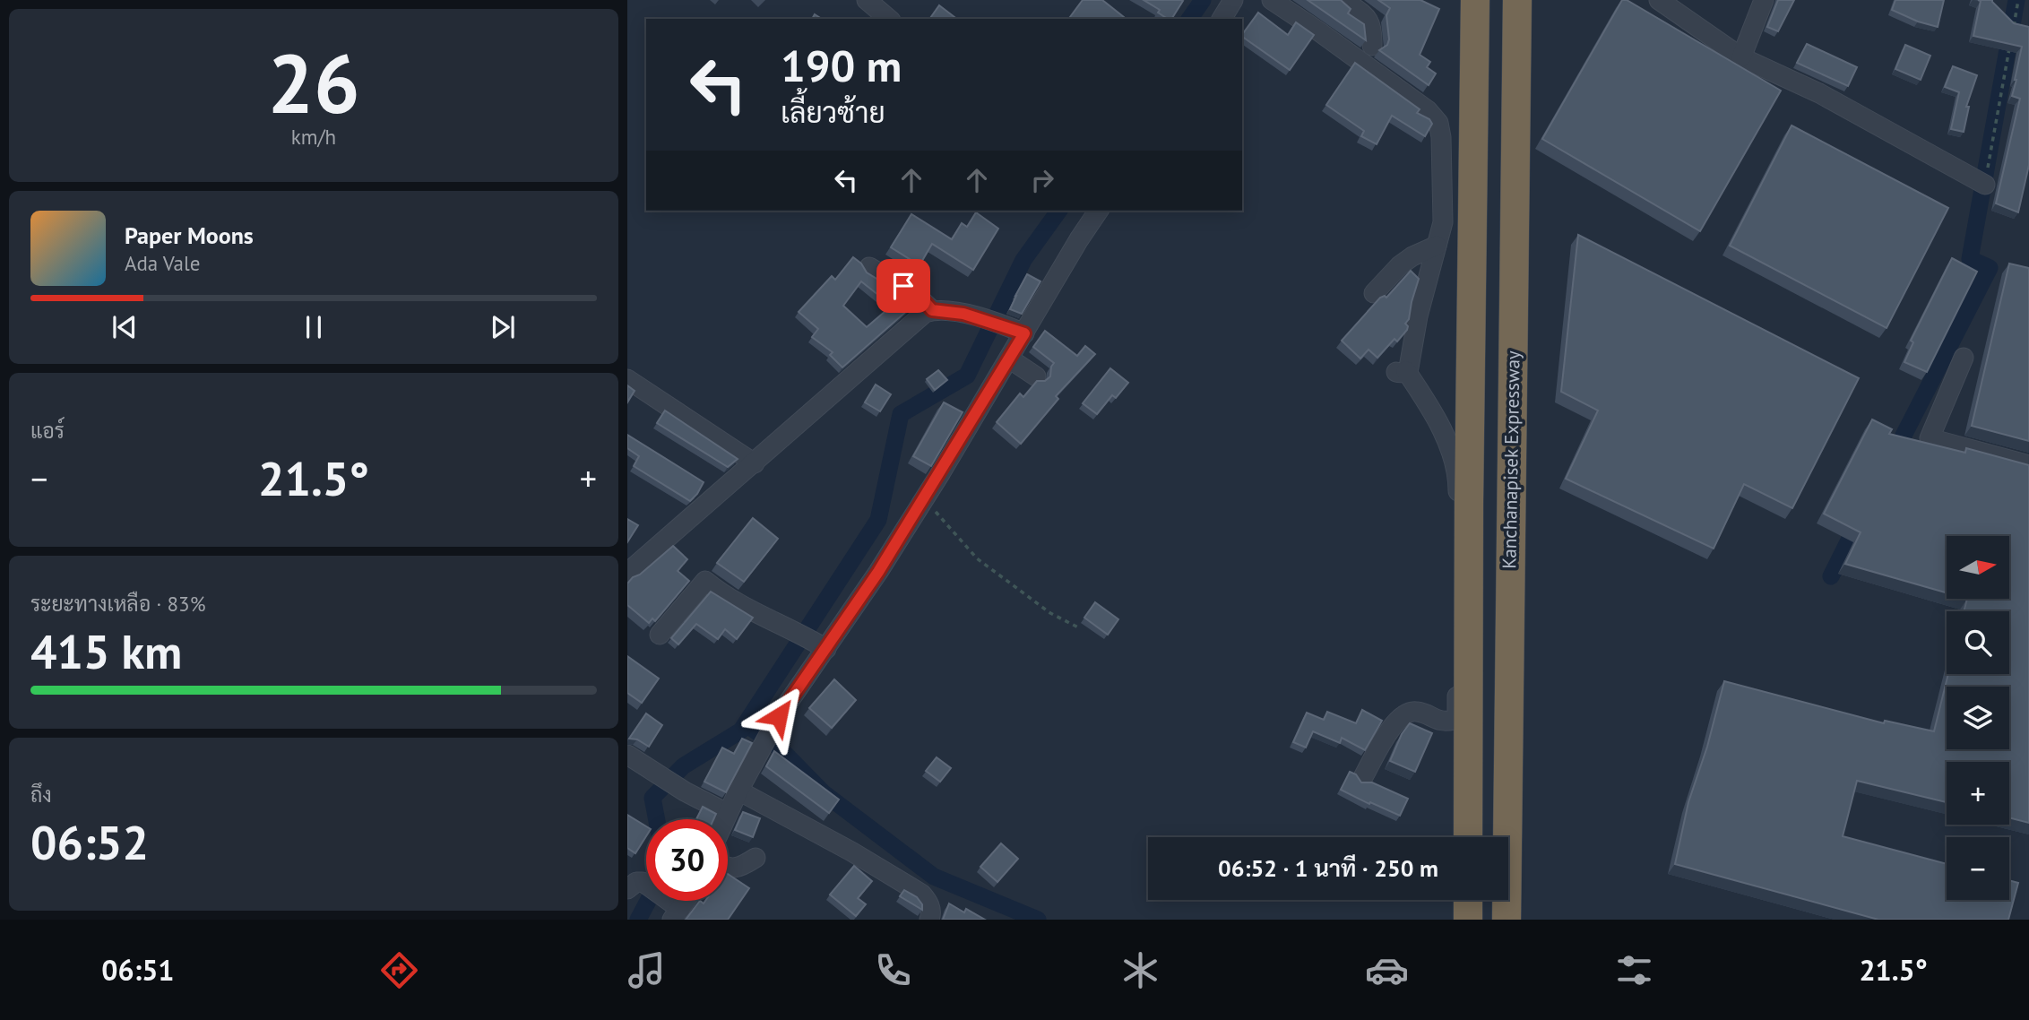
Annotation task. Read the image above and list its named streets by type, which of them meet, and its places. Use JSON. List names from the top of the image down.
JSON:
{
  "streets": {
    "highway": ["Kanchanapisek Expressway"]
  },
  "north": "right",
  "page": {
    "tile": [
      ["26", "km/h"],
      "แอร์",
      ["ระยะทางเหลือ · 83%", "415 km"],
      ["ถึง", "06:52"]
    ],
    "turn": ["190 m", "เลี้ยวซ้าย"],
    "song": ["Paper Moons", "Ada Vale"],
    "heat": ["−", "21.5°", "+"],
    "map_buttons": ["+", "−"],
    "limit": "30",
    "trip": "06:52 · 1 นาที · 250 m",
    "tabs": ["06:51", "21.5°"]
  }
}
